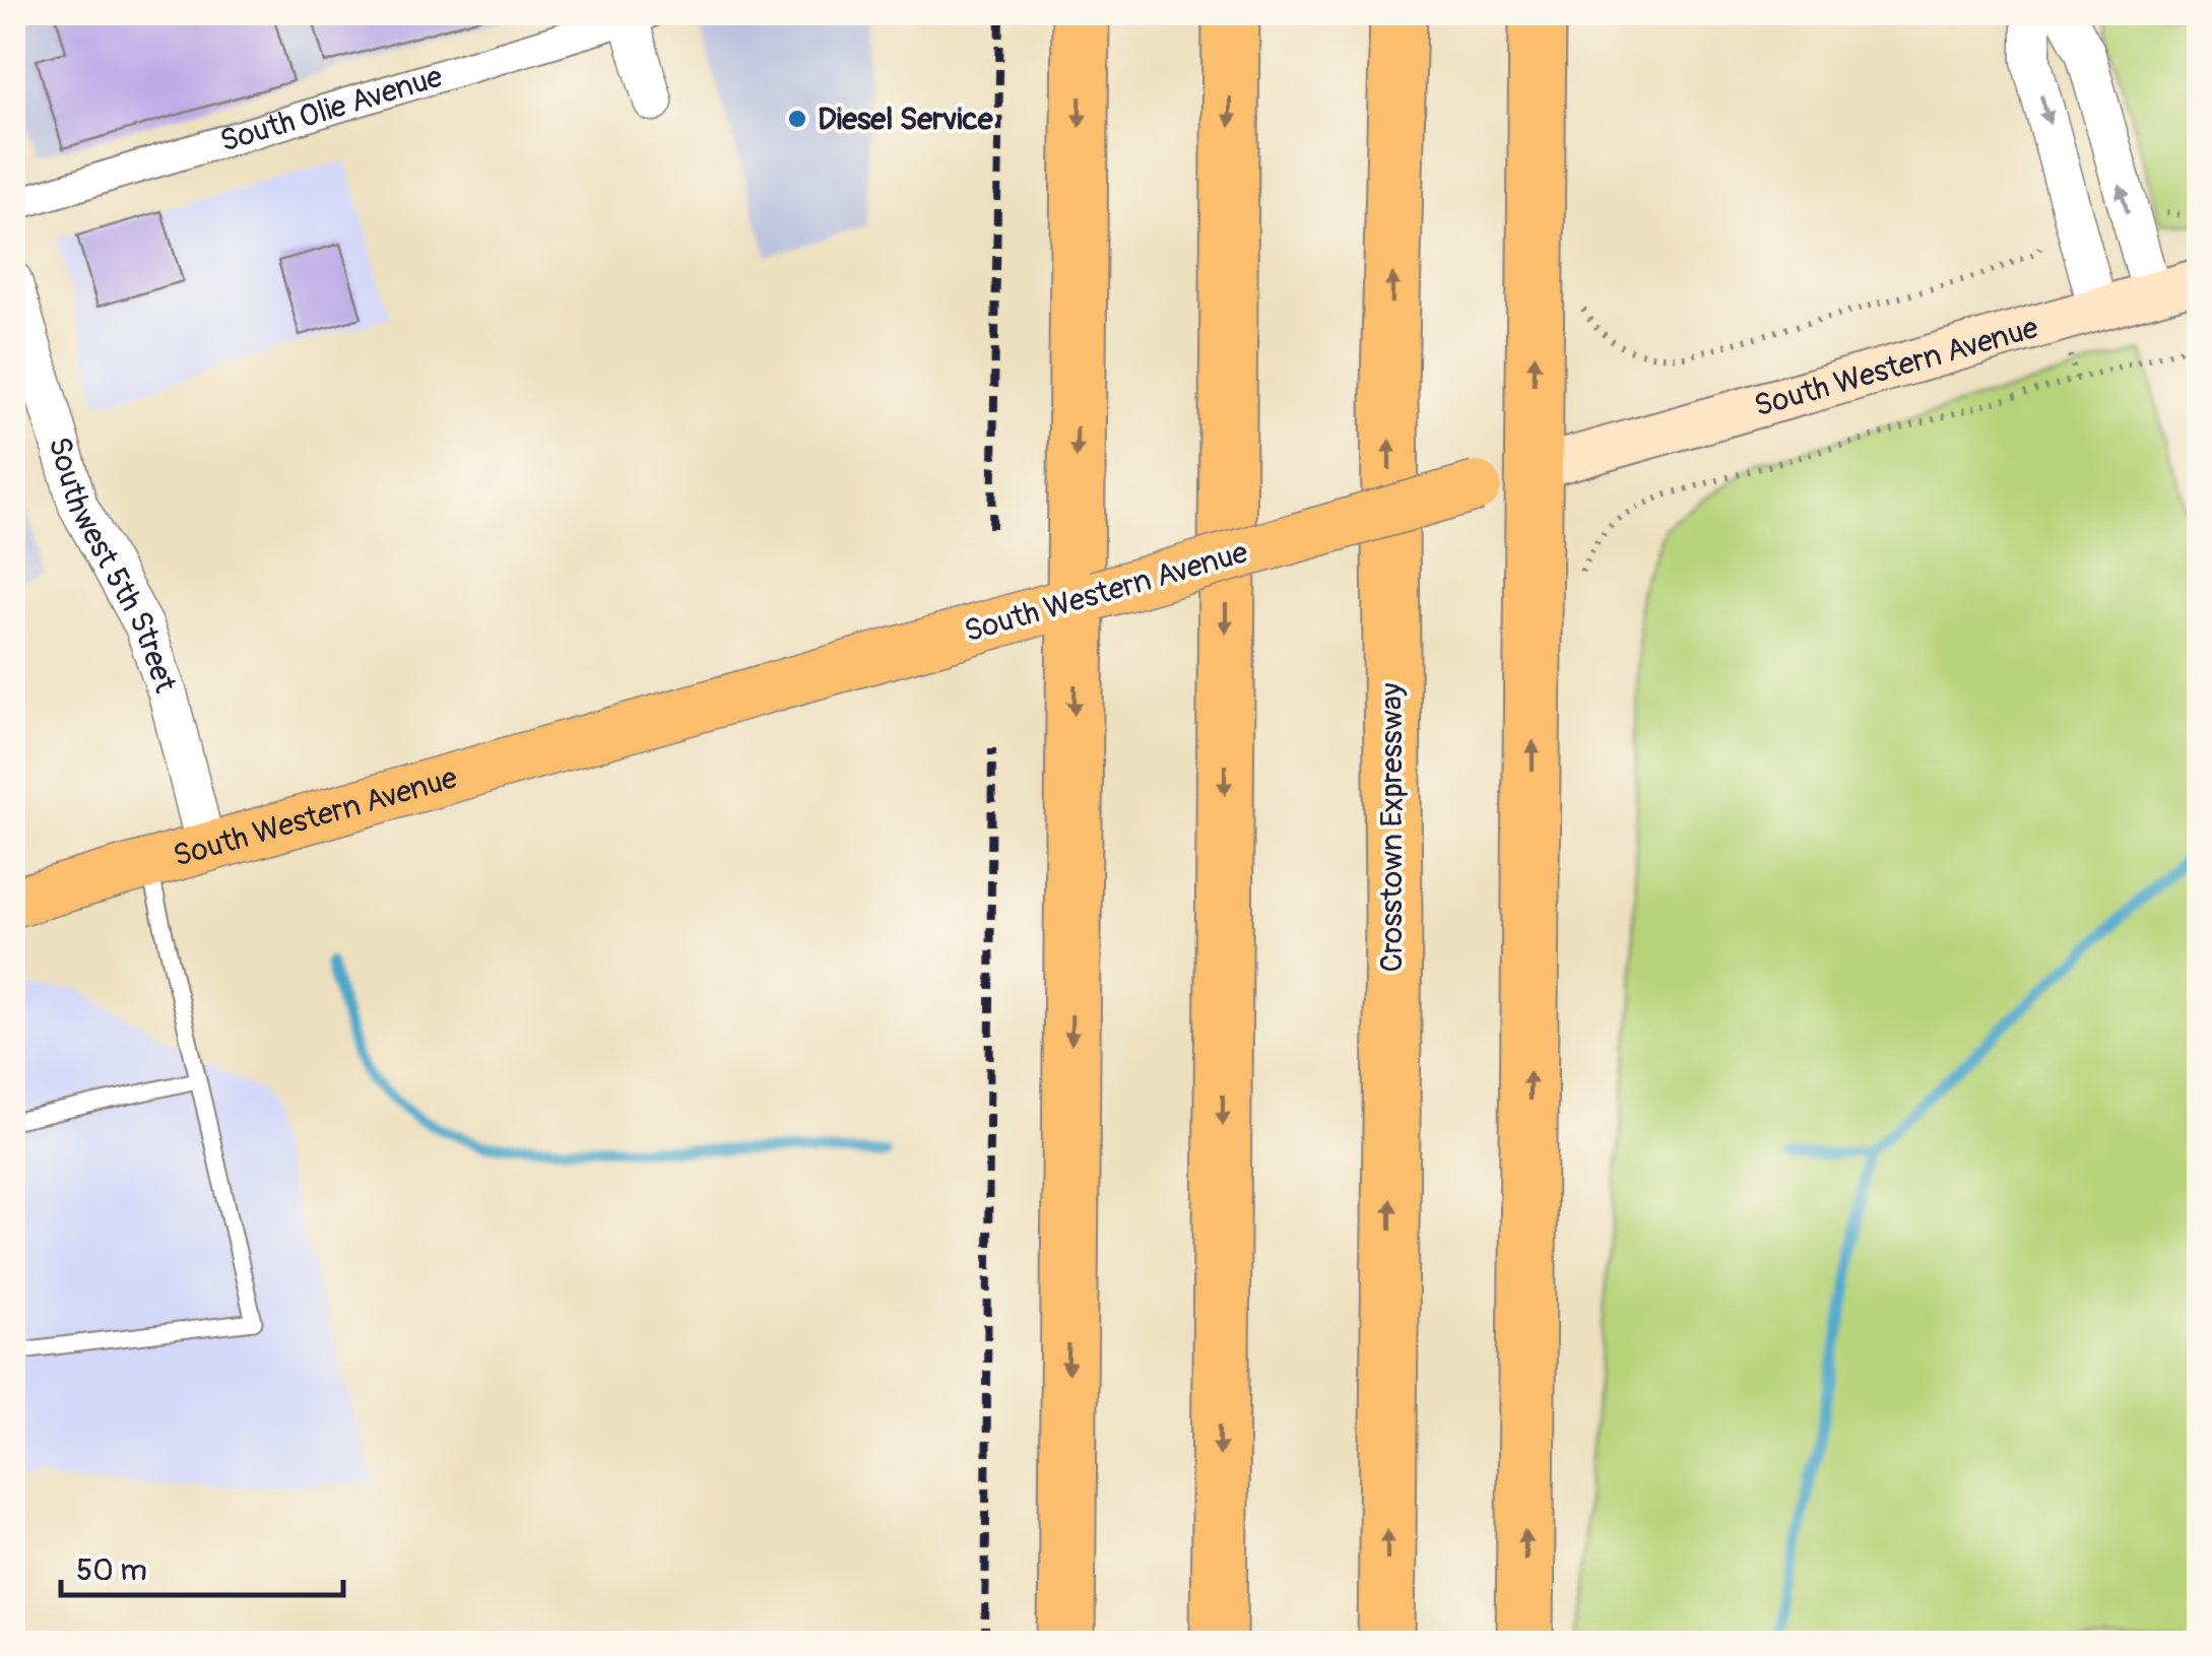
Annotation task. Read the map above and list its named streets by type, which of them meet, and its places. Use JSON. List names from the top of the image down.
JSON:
{
  "streets": {
    "highway": ["Crosstown Expressway"],
    "main road": ["South Western Avenue"],
    "street": ["South Olie Avenue", "Southwest 5th Street"]
  },
  "crossings": [
    ["South Western Avenue", "Southwest 5th Street"]
  ],
  "places": ["Diesel Service"],
  "scale_bar": "50 m"
}
